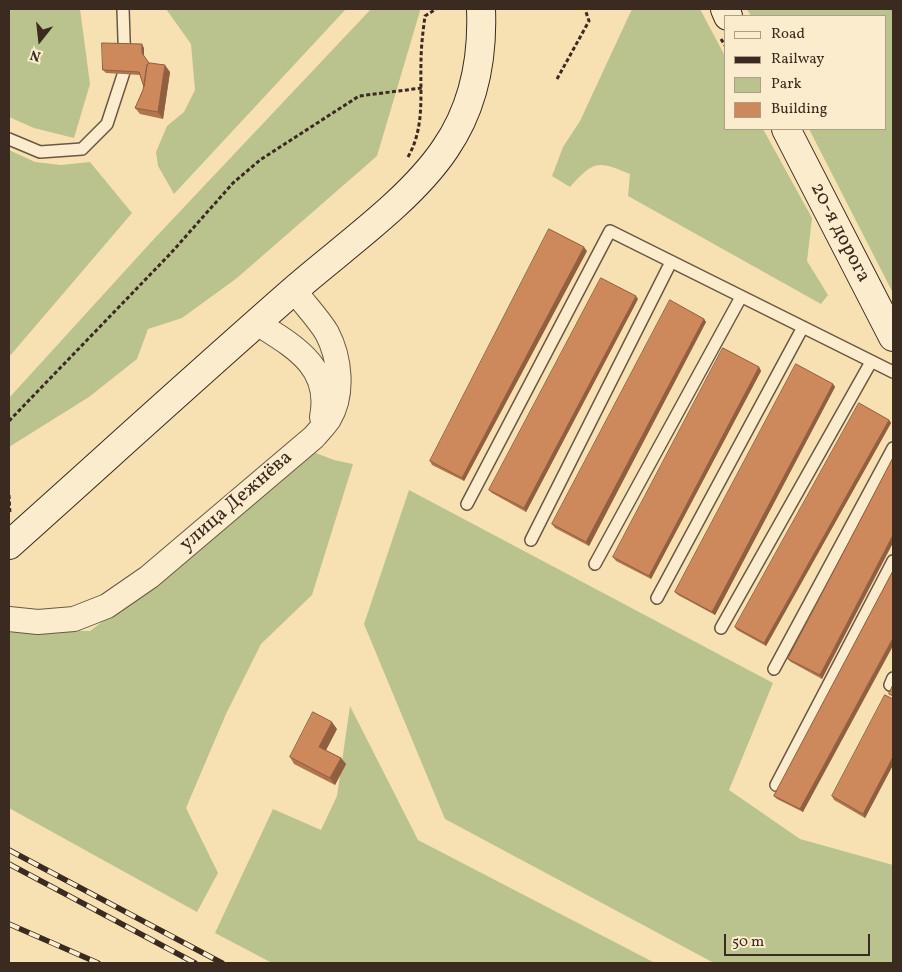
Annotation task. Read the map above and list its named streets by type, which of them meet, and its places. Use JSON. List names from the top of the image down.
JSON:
{
  "streets": {
    "main road": ["20-я дорога"],
    "street": ["улица Дежнёва"]
  },
  "legend": [
    "Road",
    "Railway",
    "Park",
    "Building"
  ],
  "scale_bar": "50 m",
  "north": "bottom"
}
